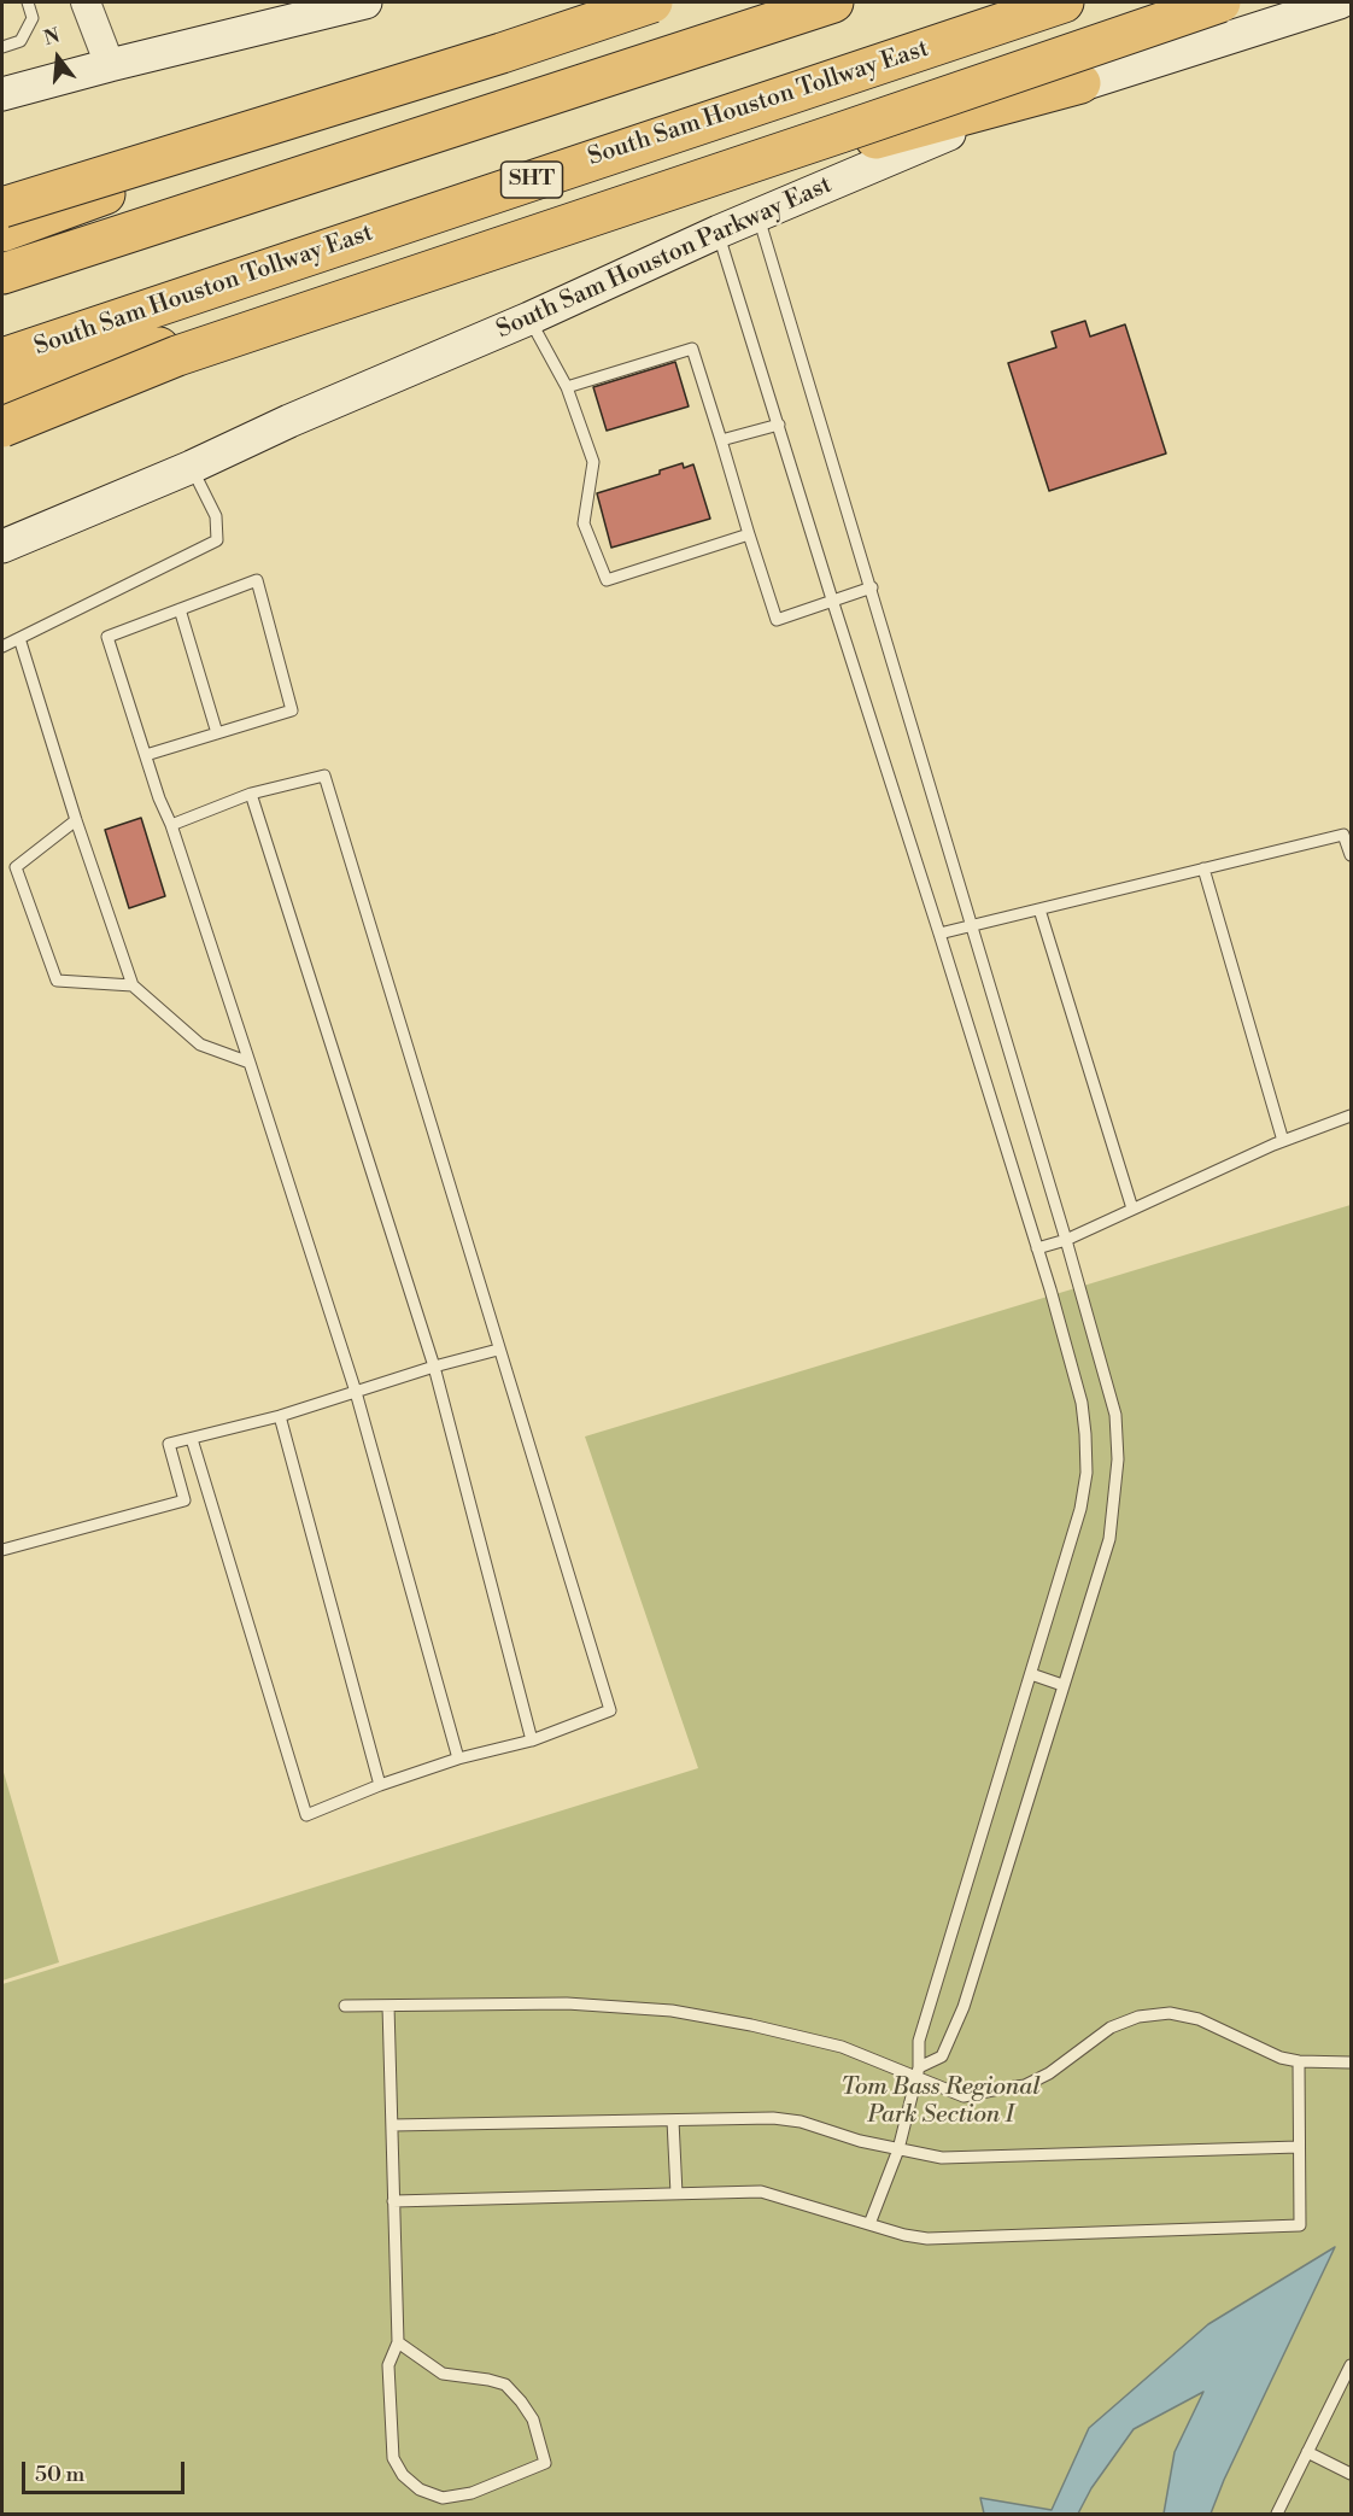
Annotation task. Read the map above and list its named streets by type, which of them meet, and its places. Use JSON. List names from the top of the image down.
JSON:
{
  "streets": {
    "highway": ["South Sam Houston Tollway East", "SHT"],
    "main road": ["South Sam Houston Parkway East"]
  },
  "parks": ["Tom Bass Regional Park Section I"],
  "scale_bar": "50 m",
  "north": "top"
}
